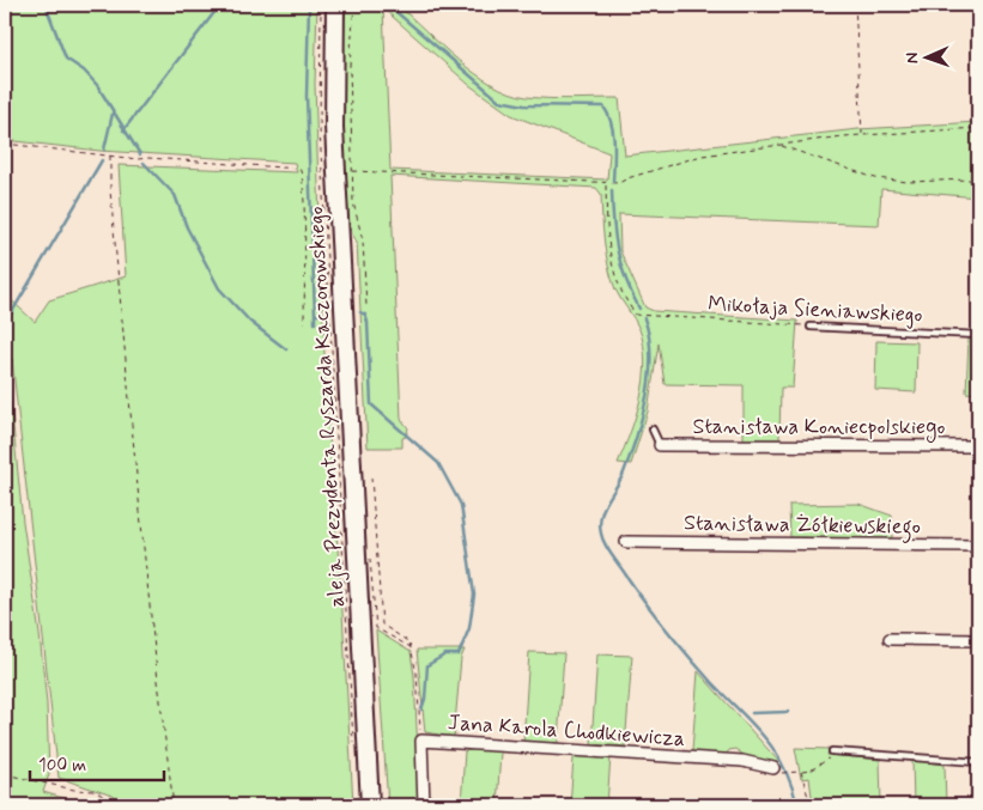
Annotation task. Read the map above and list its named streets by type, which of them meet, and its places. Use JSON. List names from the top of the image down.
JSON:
{
  "streets": {
    "main road": ["aleja Prezydenta Ryszarda Kaczorowskiego"],
    "street": ["Stanisława Koniecpolskiego", "Stanisława Żółkiewskiego", "Jana Karola Chodkiewicza"],
    "lane": ["Mikołaja Sieniawskiego"]
  },
  "scale_bar": "100 m",
  "north": "left"
}
